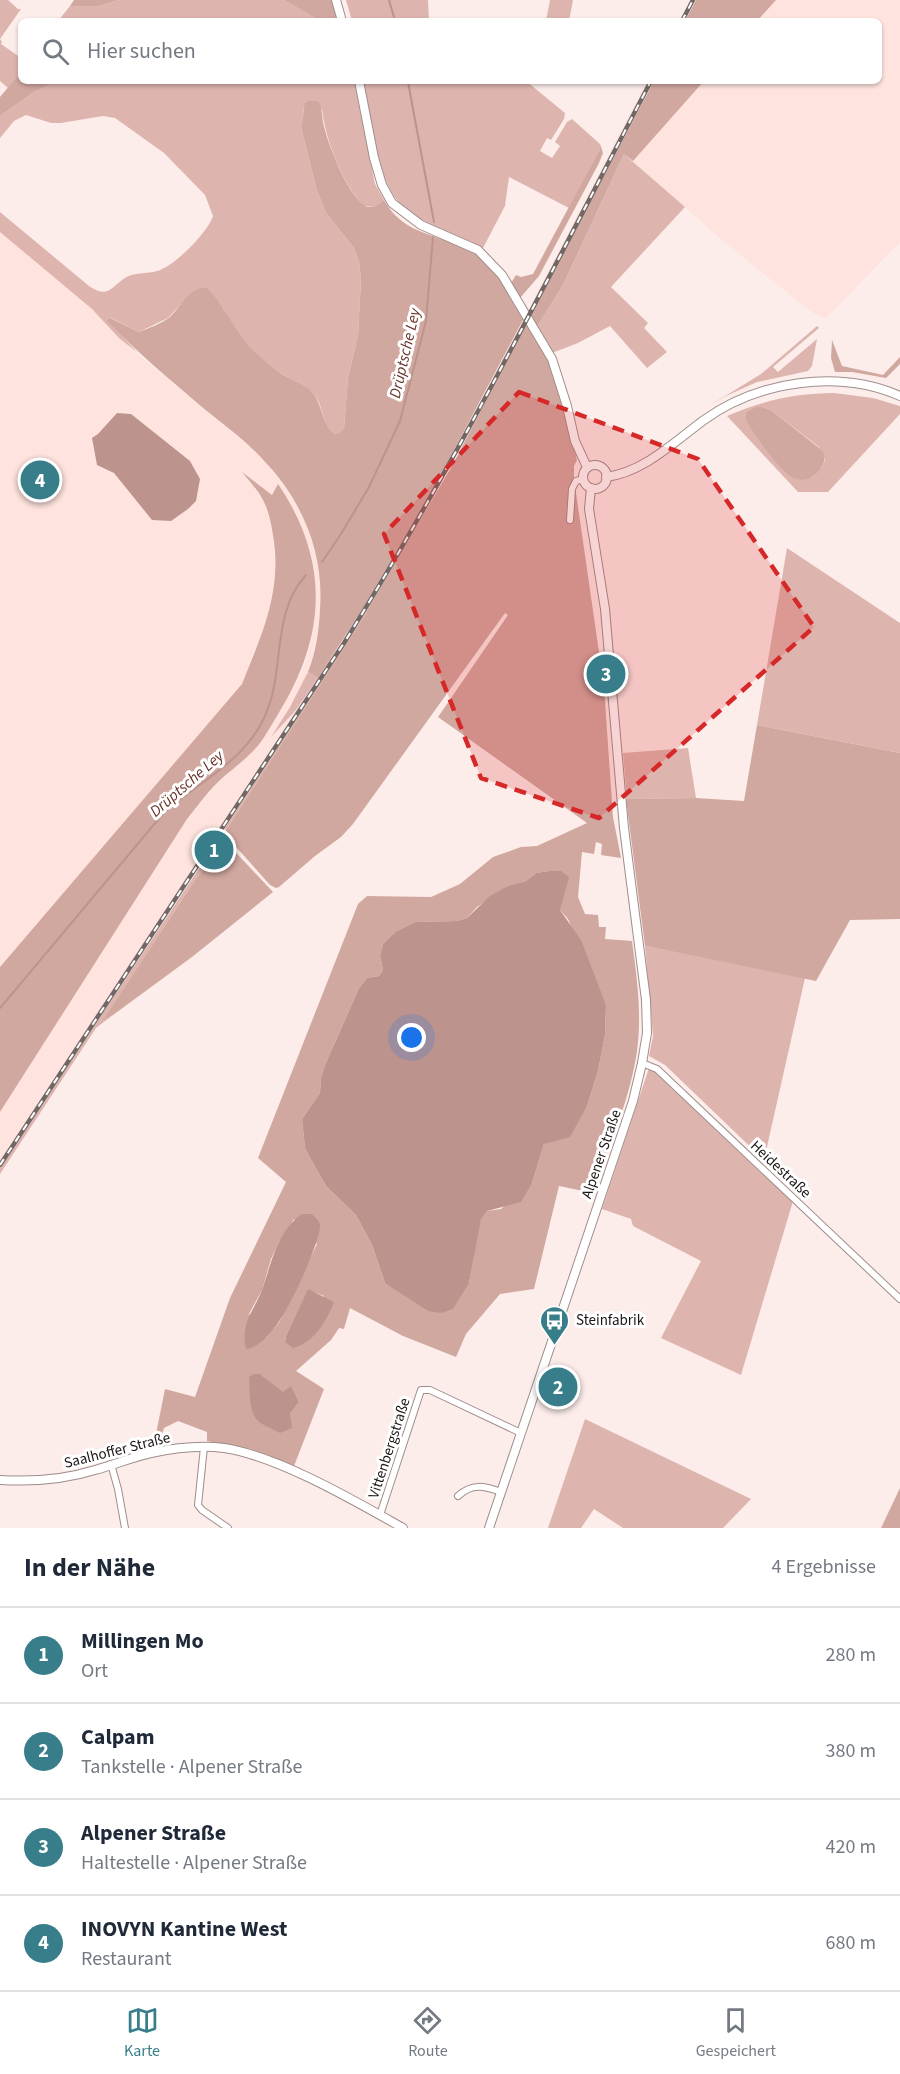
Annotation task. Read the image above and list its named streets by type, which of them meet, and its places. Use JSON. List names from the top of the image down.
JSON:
{
  "streets": {
    "street": [
      "Alpener Straße",
      "Heidestraße",
      "Vittenbergstraße",
      "Saalhoffer Straße"
    ]
  },
  "crossings": [
    ["Alpener Straße", "Heidestraße"],
    ["Alpener Straße", "Vittenbergstraße"],
    ["Vittenbergstraße", "Saalhoffer Straße"]
  ],
  "water": ["Drüptsche Ley"],
  "places": {
    "bus stop": ["Steinfabrik"]
  },
  "page": {
    "search": "Hier suchen",
    "pins": [
      "4",
      "3",
      "1",
      "2"
    ],
    "heading": ["In der Nähe", "4 Ergebnisse"],
    "list": [
      {
        "mark": "1",
        "name": "Millingen Mo",
        "note": "Ort",
        "value": "280 m"
      },
      {
        "mark": "2",
        "name": "Calpam",
        "note": "Tankstelle · Alpener Straße",
        "value": "380 m"
      },
      {
        "mark": "3",
        "name": "Alpener Straße",
        "note": "Haltestelle · Alpener Straße",
        "value": "420 m"
      },
      {
        "mark": "4",
        "name": "INOVYN Kantine West",
        "note": "Restaurant",
        "value": "680 m"
      }
    ],
    "nav": ["Karte", "Route", "Gespeichert"]
  }
}
